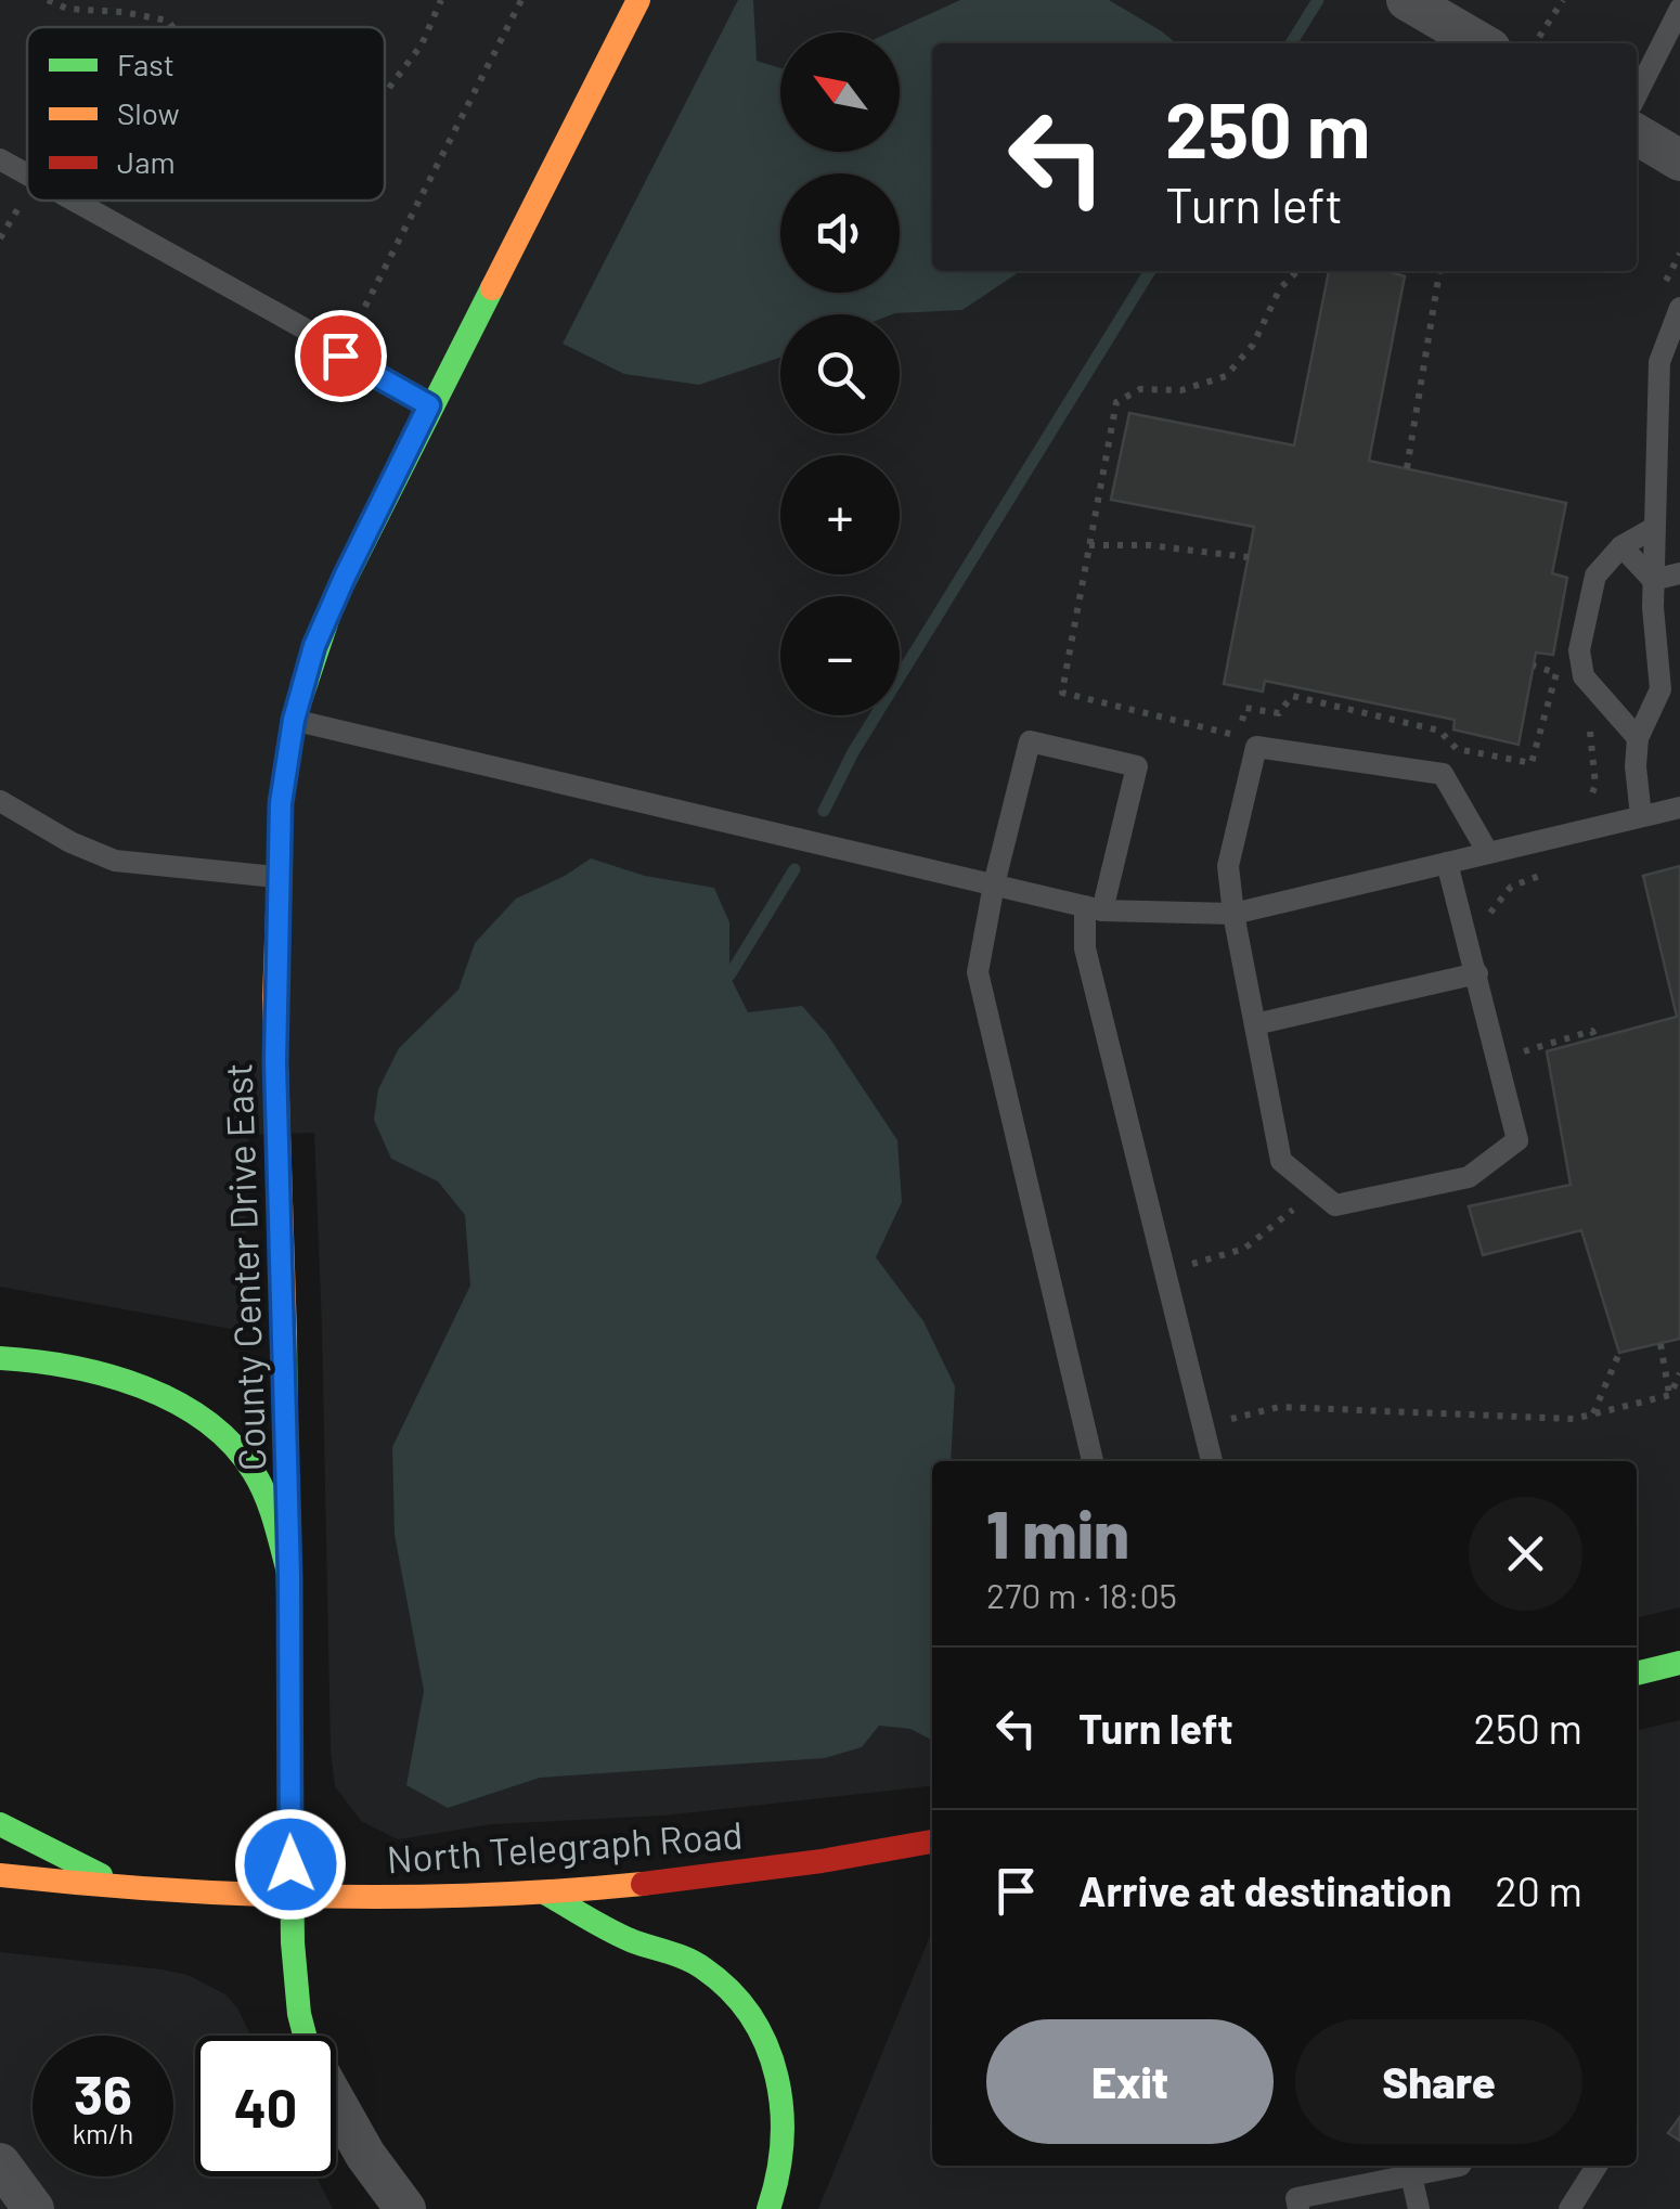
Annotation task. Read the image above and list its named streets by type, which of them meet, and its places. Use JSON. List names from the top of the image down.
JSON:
{
  "streets": {
    "street": ["County Center Drive East", "North Telegraph Road"]
  },
  "crossings": [
    ["County Center Drive East", "North Telegraph Road"]
  ],
  "legend": ["Fast", "Slow", "Jam"],
  "north": "top left",
  "page": {
    "map_buttons": ["+", "−"],
    "turn": ["250 m", "Turn left"],
    "heading": ["1 min", "270 m · 18:05"],
    "list": [
      {
        "name": "Turn left",
        "value": "250 m"
      },
      {
        "name": "Arrive at destination",
        "value": "20 m"
      }
    ],
    "buttons": ["Exit", "Share"],
    "speed": "36 km/h",
    "limit": "40"
  }
}
